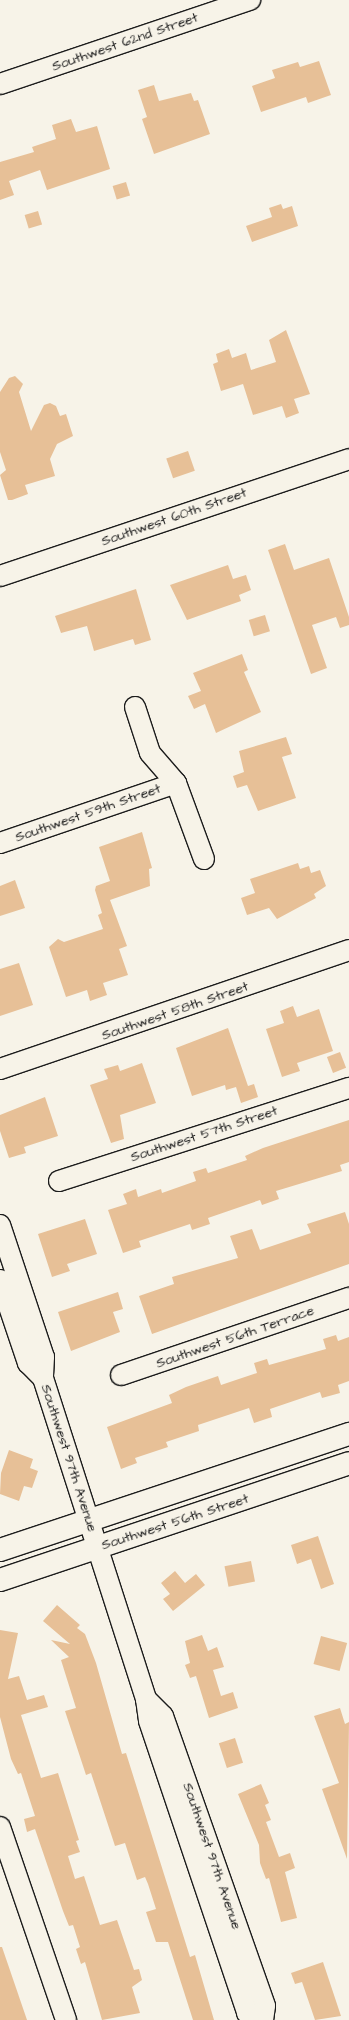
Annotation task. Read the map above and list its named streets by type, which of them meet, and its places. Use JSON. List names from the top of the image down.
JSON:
{
  "streets": {
    "main road": ["Southwest 56th Street"],
    "street": [
      "Southwest 62nd Street",
      "Southwest 60th Street",
      "Southwest 59th Street",
      "Southwest 58th Street",
      "Southwest 57th Street",
      "Southwest 56th Terrace",
      "Southwest 97th Avenue"
    ]
  },
  "crossings": [
    ["Southwest 97th Avenue", "Southwest 56th Street"]
  ]
}
